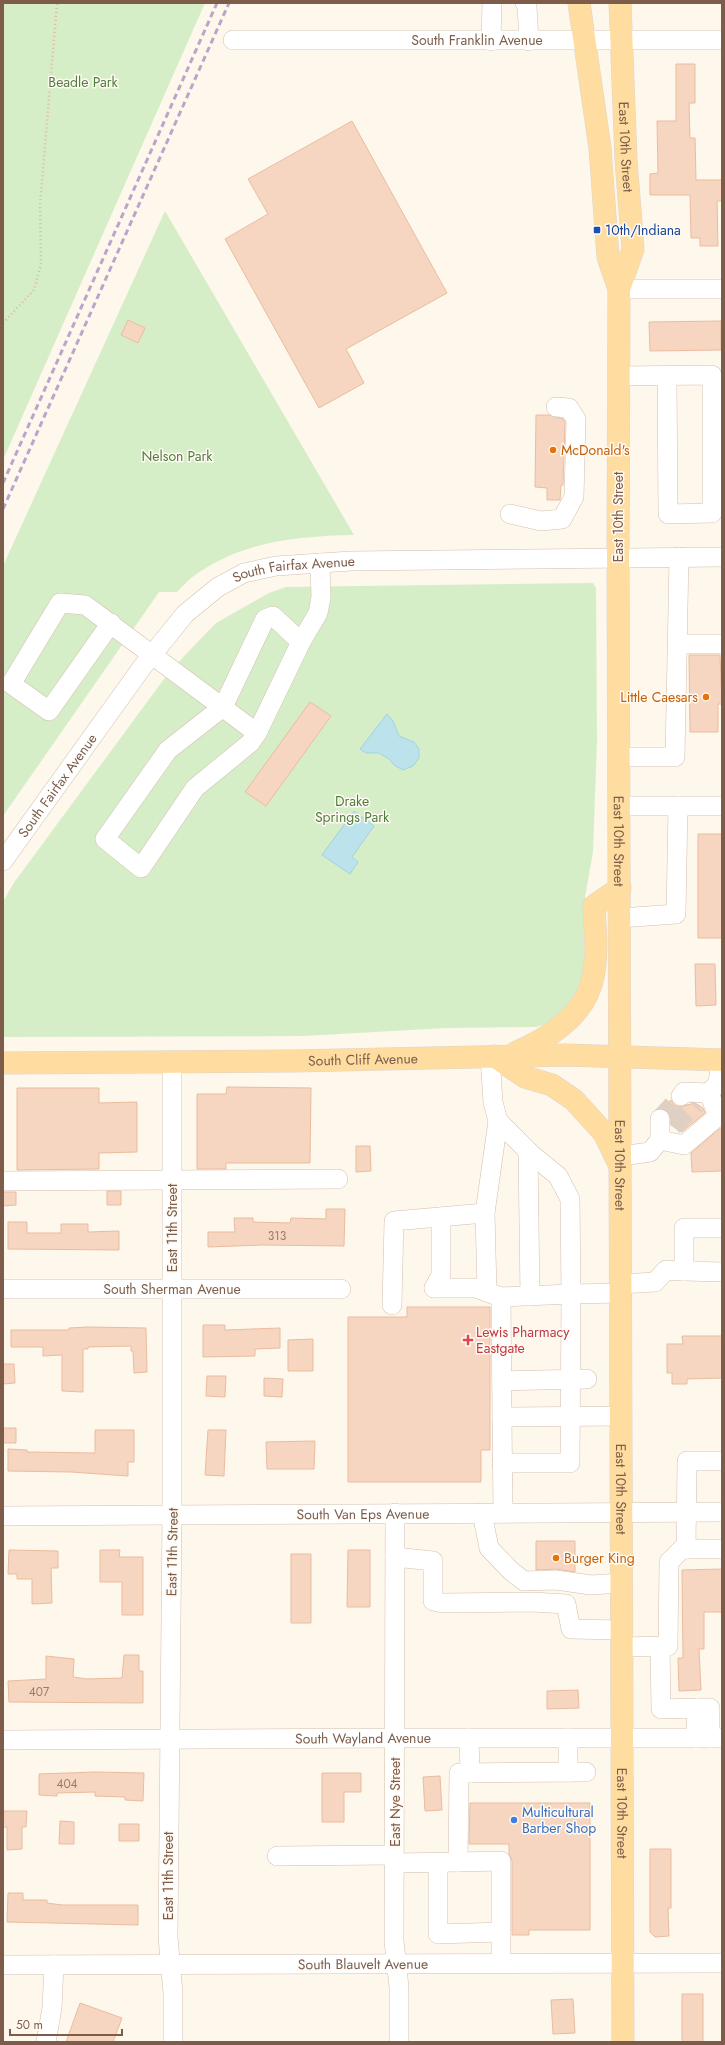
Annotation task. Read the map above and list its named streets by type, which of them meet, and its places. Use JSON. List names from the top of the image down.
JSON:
{
  "streets": {
    "main road": ["East 10th Street", "South Cliff Avenue"],
    "street": [
      "South Franklin Avenue",
      "South Fairfax Avenue",
      "East 11th Street",
      "South Sherman Avenue",
      "South Van Eps Avenue",
      "South Wayland Avenue",
      "East Nye Street",
      "South Blauvelt Avenue"
    ]
  },
  "crossings": [
    ["South Franklin Avenue", "East 10th Street"],
    ["East 10th Street", "South Fairfax Avenue"],
    ["East 10th Street", "South Cliff Avenue"],
    ["East 10th Street", "South Van Eps Avenue"],
    ["East 10th Street", "South Wayland Avenue"],
    ["East 10th Street", "South Blauvelt Avenue"],
    ["South Cliff Avenue", "East 11th Street"],
    ["East 11th Street", "South Sherman Avenue"],
    ["East 11th Street", "South Van Eps Avenue"],
    ["East 11th Street", "South Wayland Avenue"],
    ["East 11th Street", "South Blauvelt Avenue"],
    ["South Van Eps Avenue", "East Nye Street"],
    ["South Wayland Avenue", "East Nye Street"],
    ["East Nye Street", "South Blauvelt Avenue"]
  ],
  "parks": ["Beadle Park", "Nelson Park", "Drake Springs Park"],
  "places": {
    "transit": ["10th/Indiana"],
    "other": [
      "McDonald's",
      "Little Caesars",
      "Burger King",
      "Multicultural Barber Shop"
    ],
    "health": ["Lewis Pharmacy Eastgate"]
  },
  "house_numbers": ["313", "407", "404"],
  "scale_bar": "50 m"
}
